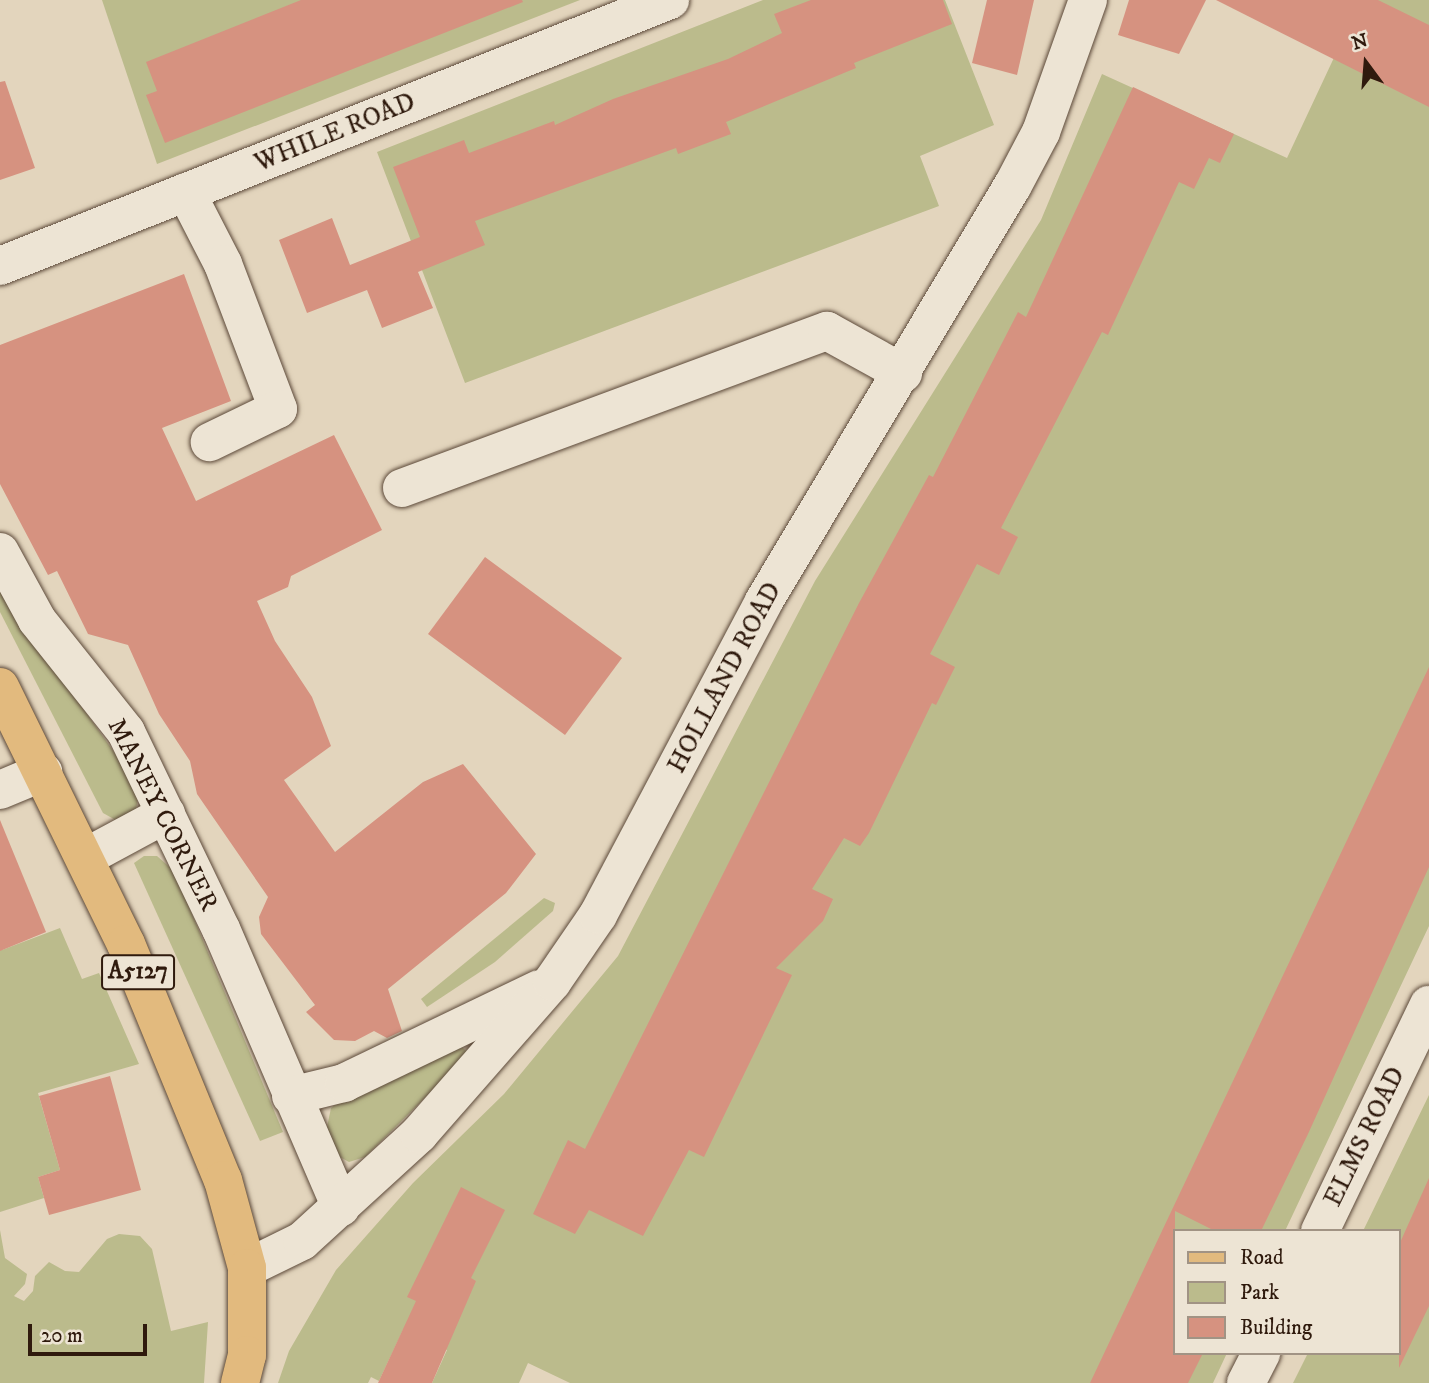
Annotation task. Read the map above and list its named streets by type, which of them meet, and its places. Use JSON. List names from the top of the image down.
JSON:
{
  "streets": {
    "main road": ["A5127"],
    "street": [
      "WHILE ROAD",
      "HOLLAND ROAD",
      "MANEY CORNER",
      "ELMS ROAD"
    ]
  },
  "crossings": [
    ["HOLLAND ROAD", "MANEY CORNER"],
    ["HOLLAND ROAD", "A5127"]
  ],
  "legend": ["Road", "Park", "Building"],
  "scale_bar": "20 m",
  "north": "top"
}
